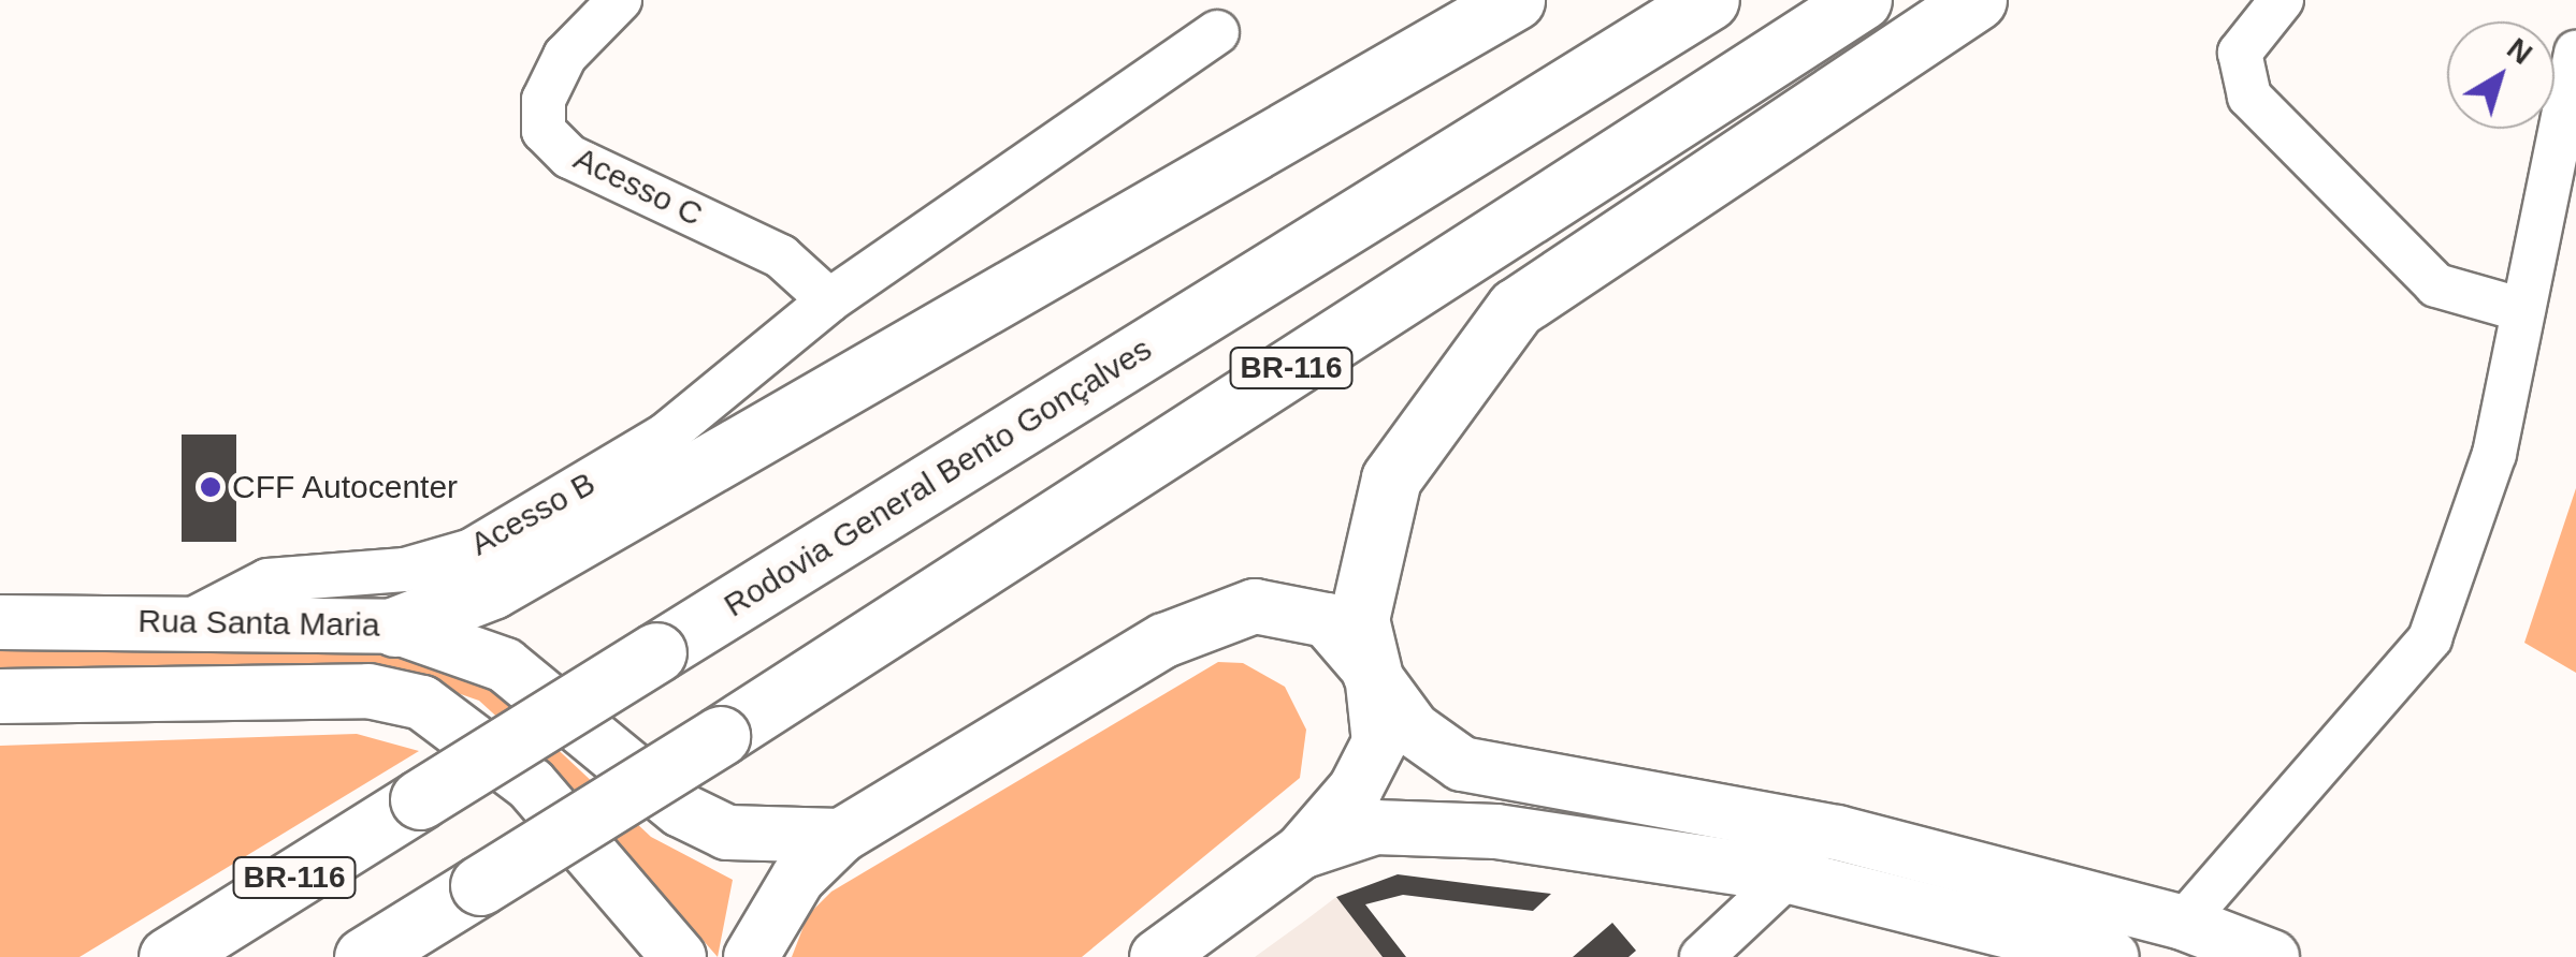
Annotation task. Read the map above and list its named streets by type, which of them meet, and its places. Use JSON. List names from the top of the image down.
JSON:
{
  "streets": {
    "highway": ["BR-116", "Rodovia General Bento Gonçalves"],
    "main road": ["Rua Santa Maria"],
    "street": ["Acesso C", "Acesso B"]
  },
  "crossings": [
    ["Acesso C", "Acesso B"],
    ["Acesso B", "Rua Santa Maria"]
  ],
  "places": ["CFF Autocenter"],
  "north": "top right"
}
